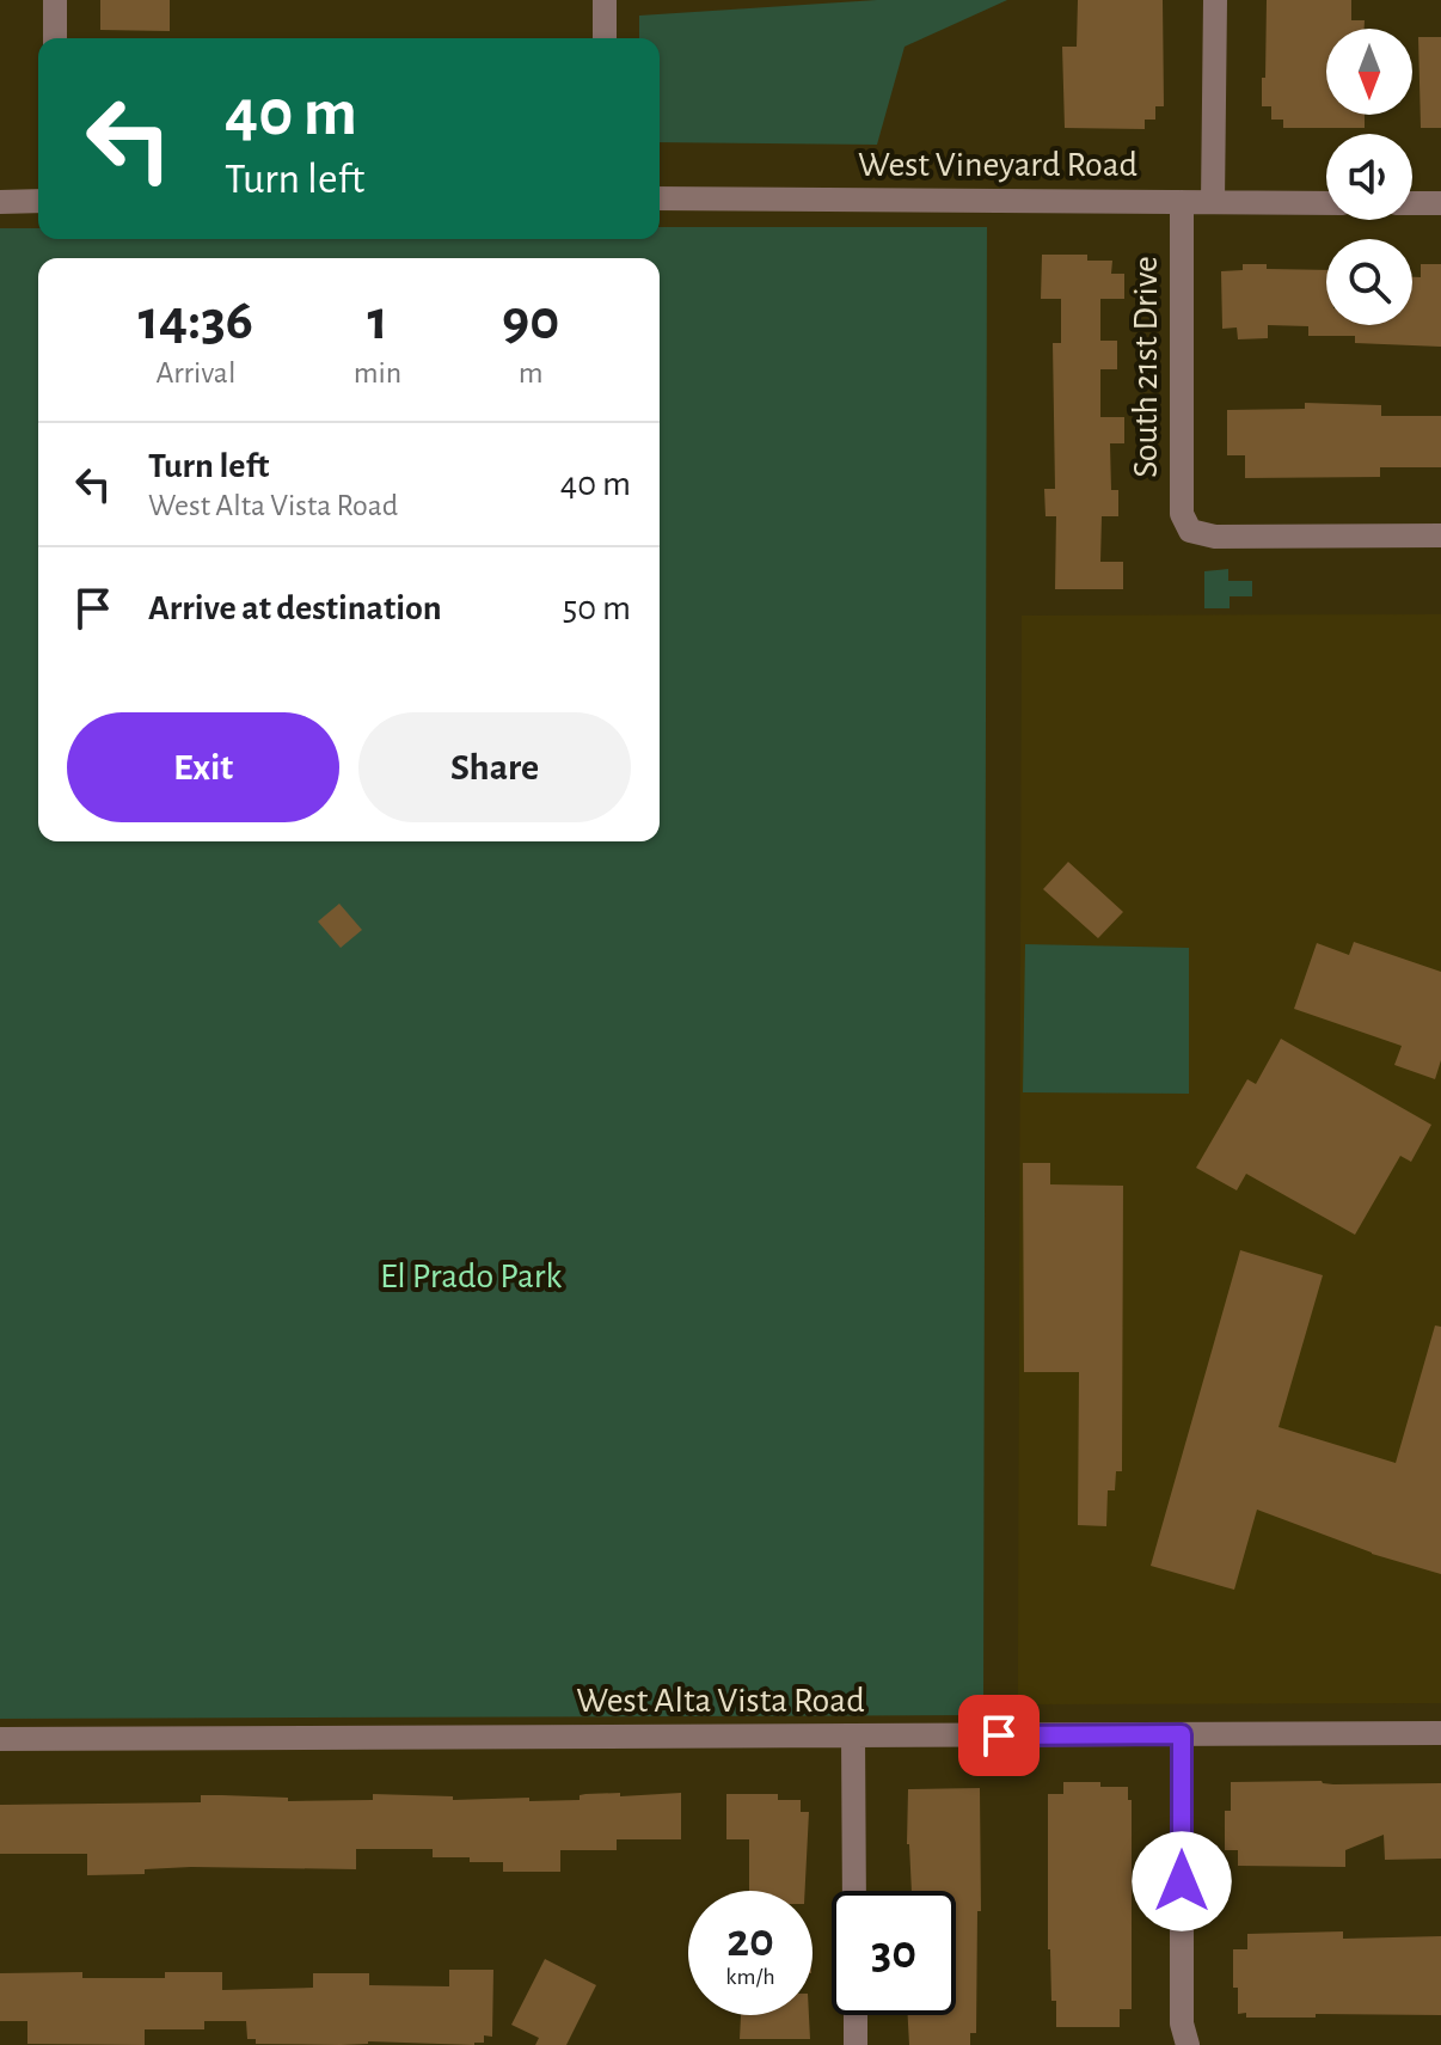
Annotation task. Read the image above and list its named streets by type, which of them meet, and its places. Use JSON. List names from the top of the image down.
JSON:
{
  "streets": {
    "street": ["West Vineyard Road", "South 21st Drive", "West Alta Vista Road"]
  },
  "crossings": [
    ["West Vineyard Road", "South 21st Drive"]
  ],
  "parks": ["El Prado Park"],
  "north": "bottom",
  "page": {
    "turn": ["40 m", "Turn left"],
    "eta": [
      "14:36",
      "Arrival",
      "1",
      "min",
      "90",
      "m"
    ],
    "list": [
      {
        "name": "Turn left",
        "note": "West Alta Vista Road",
        "value": "40 m"
      },
      {
        "name": "Arrive at destination",
        "value": "50 m"
      }
    ],
    "buttons": ["Exit", "Share"],
    "speed": "20 km/h",
    "limit": "30"
  }
}
